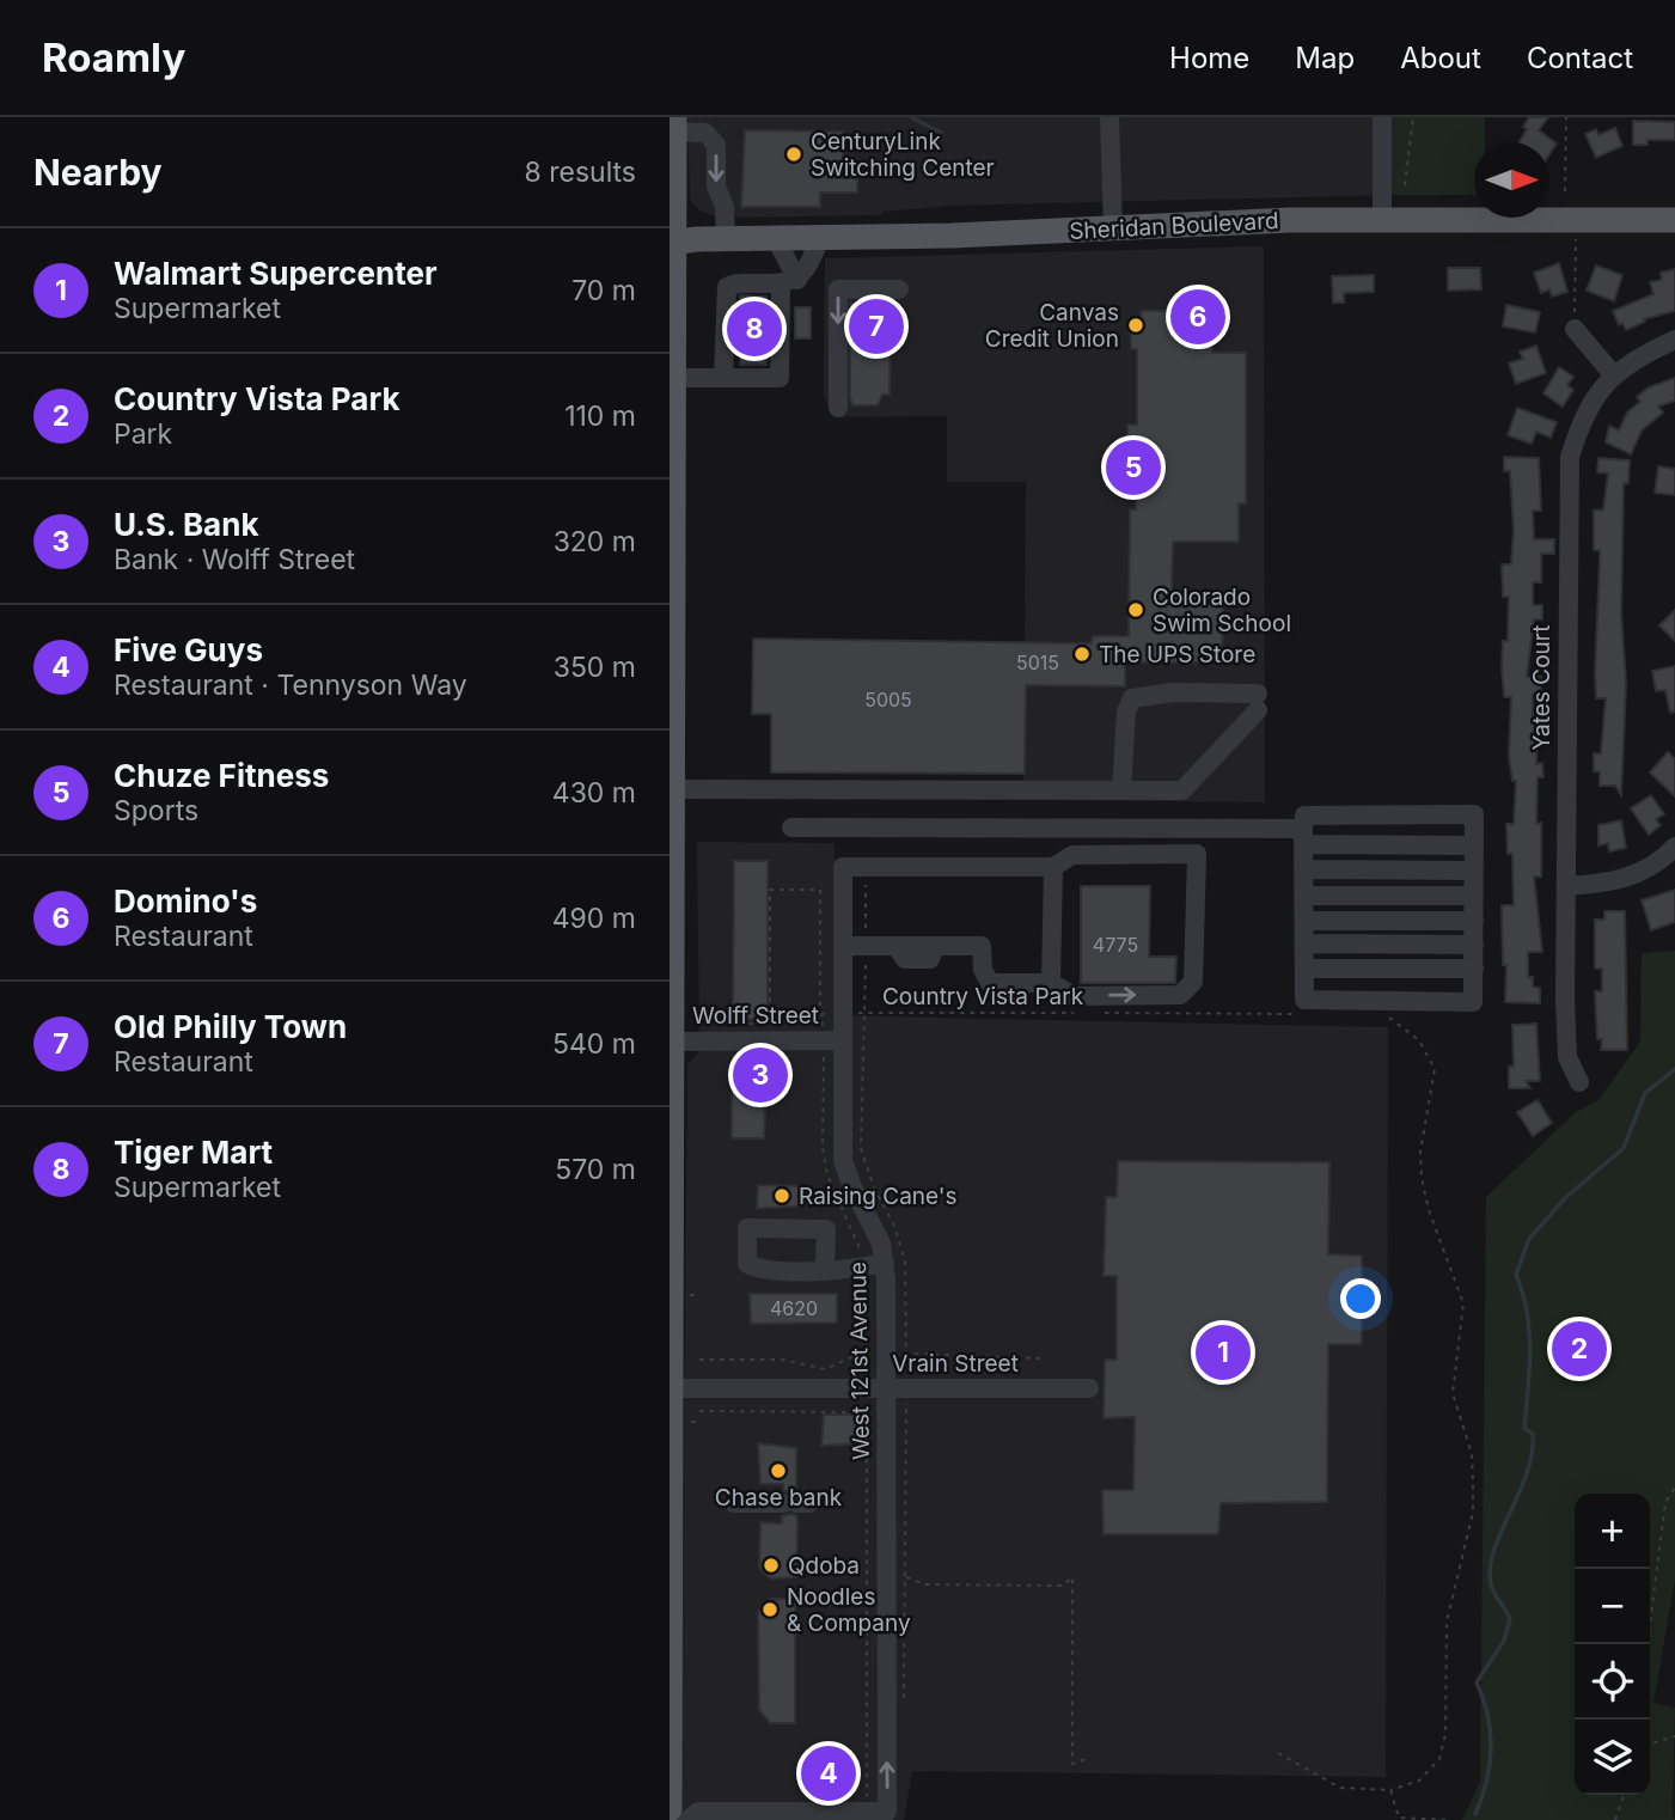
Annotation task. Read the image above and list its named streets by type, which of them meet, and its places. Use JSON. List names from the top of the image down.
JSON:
{
  "streets": {
    "main road": ["Sheridan Boulevard"],
    "street": [
      "Yates Court",
      "Wolff Street",
      "West 121st Avenue",
      "Vrain Street"
    ],
    "path": ["Country Vista Park"]
  },
  "crossings": [
    ["Country Vista Park", "West 121st Avenue"],
    ["Wolff Street", "West 121st Avenue"],
    ["West 121st Avenue", "Vrain Street"]
  ],
  "places": [
    "CenturyLink Switching Center",
    "Canvas Credit Union",
    "Colorado Swim School",
    "The UPS Store",
    "Raising Cane's",
    "Chase bank",
    "Qdoba",
    "Noodles & Company"
  ],
  "house_numbers": [
    "5015",
    "5005",
    "4775",
    "4620"
  ],
  "north": "right",
  "page": {
    "header": "Roamly",
    "nav": [
      "Home",
      "Map",
      "About",
      "Contact"
    ],
    "heading": ["Nearby", "8 results"],
    "list": [
      {
        "mark": "1",
        "name": "Walmart Supercenter",
        "note": "Supermarket",
        "value": "70 m"
      },
      {
        "mark": "2",
        "name": "Country Vista Park",
        "note": "Park",
        "value": "110 m"
      },
      {
        "mark": "3",
        "name": "U.S. Bank",
        "note": "Bank · Wolff Street",
        "value": "320 m"
      },
      {
        "mark": "4",
        "name": "Five Guys",
        "note": "Restaurant · Tennyson Way",
        "value": "350 m"
      },
      {
        "mark": "5",
        "name": "Chuze Fitness",
        "note": "Sports",
        "value": "430 m"
      },
      {
        "mark": "6",
        "name": "Domino's",
        "note": "Restaurant",
        "value": "490 m"
      },
      {
        "mark": "7",
        "name": "Old Philly Town",
        "note": "Restaurant",
        "value": "540 m"
      },
      {
        "mark": "8",
        "name": "Tiger Mart",
        "note": "Supermarket",
        "value": "570 m"
      }
    ],
    "pins": [
      "6",
      "7",
      "8",
      "5",
      "3",
      "2",
      "1",
      "4"
    ],
    "map_buttons": ["+", "−"]
  }
}
